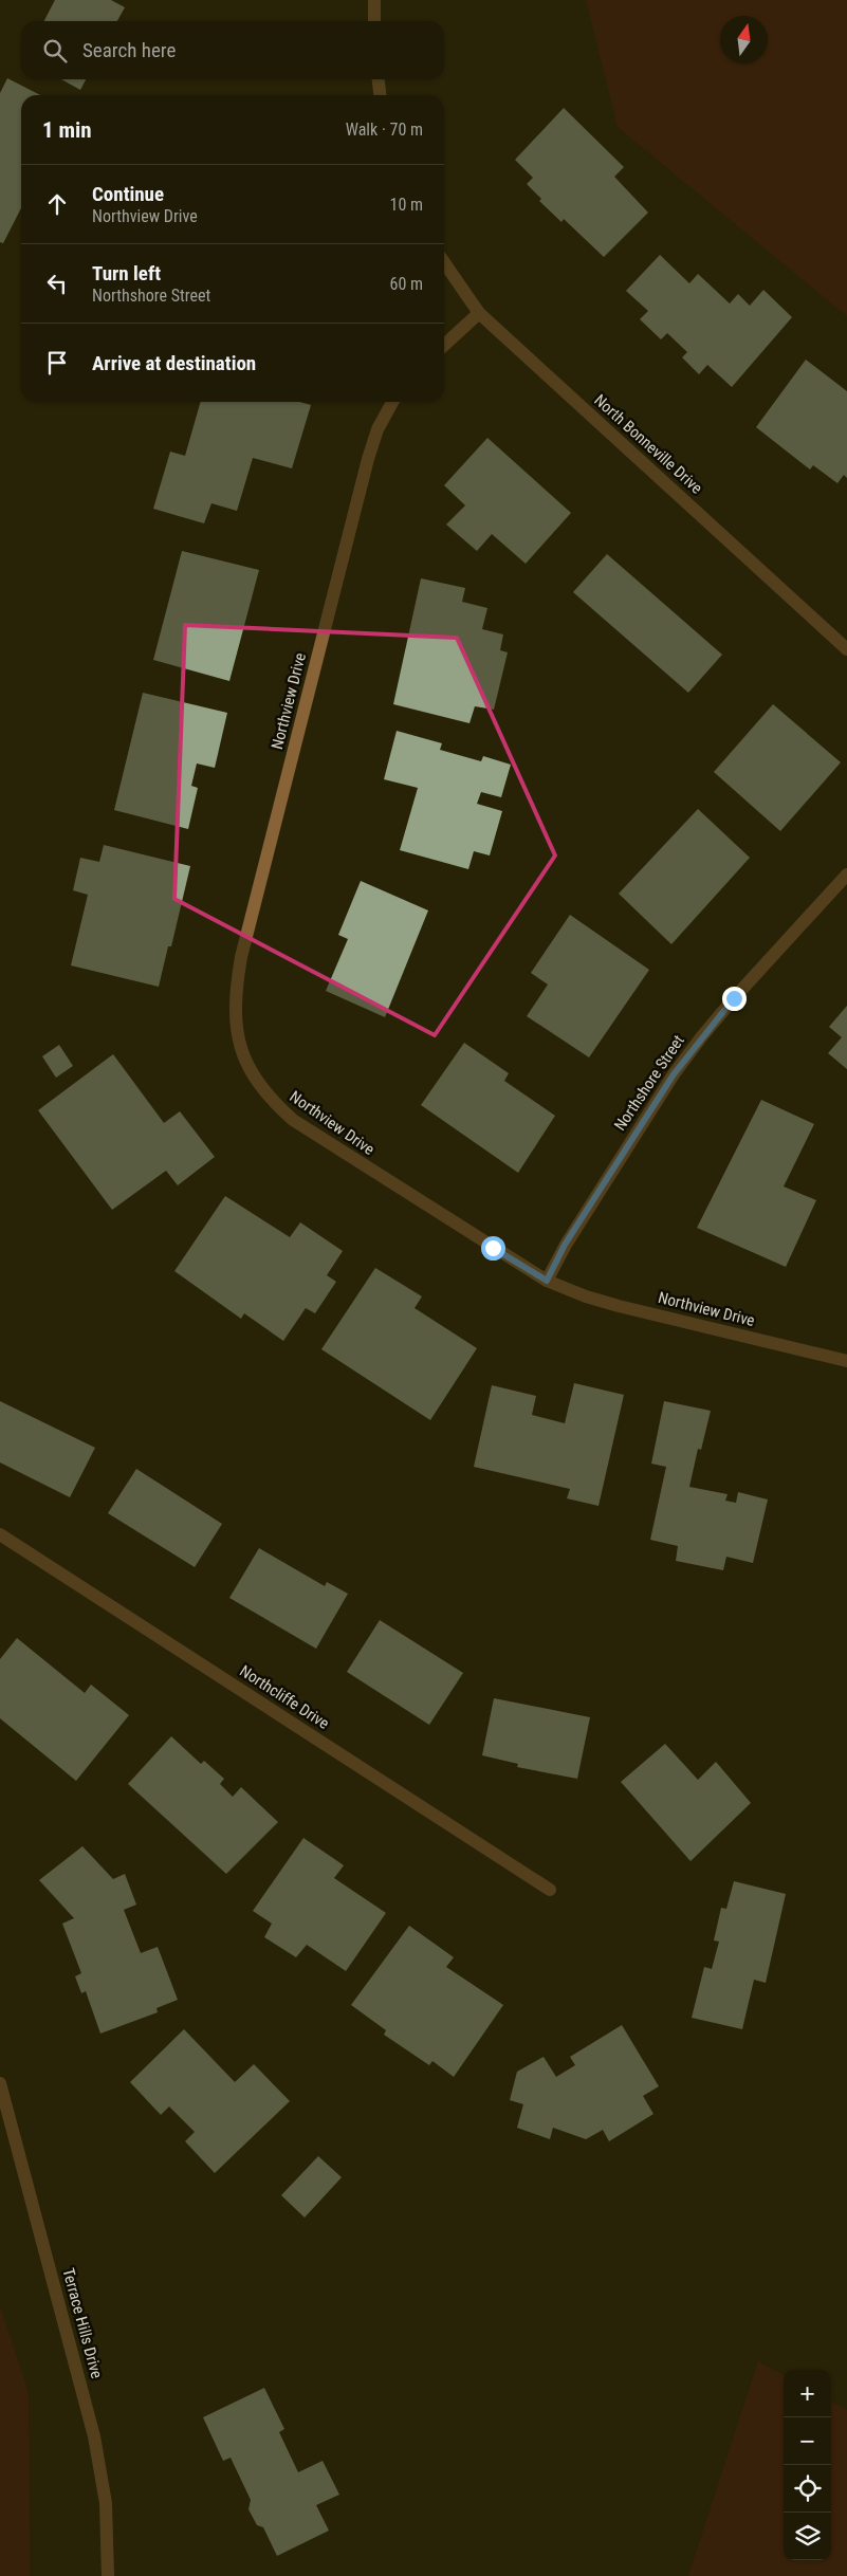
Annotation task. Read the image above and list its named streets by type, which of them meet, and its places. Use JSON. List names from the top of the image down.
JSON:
{
  "streets": {
    "street": [
      "North Bonneville Drive",
      "Northview Drive",
      "Northshore Street",
      "Northcliffe Drive",
      "Terrace Hills Drive"
    ]
  },
  "crossings": [
    ["Northview Drive", "Northshore Street"]
  ],
  "north": "top",
  "page": {
    "search": "Search here",
    "heading": ["1 min", "Walk · 70 m"],
    "list": [
      ["Continue", "Northview Drive", "10 m"],
      ["Turn left", "Northshore Street", "60 m"],
      "Arrive at destination"
    ],
    "map_buttons": ["+", "−"]
  }
}
